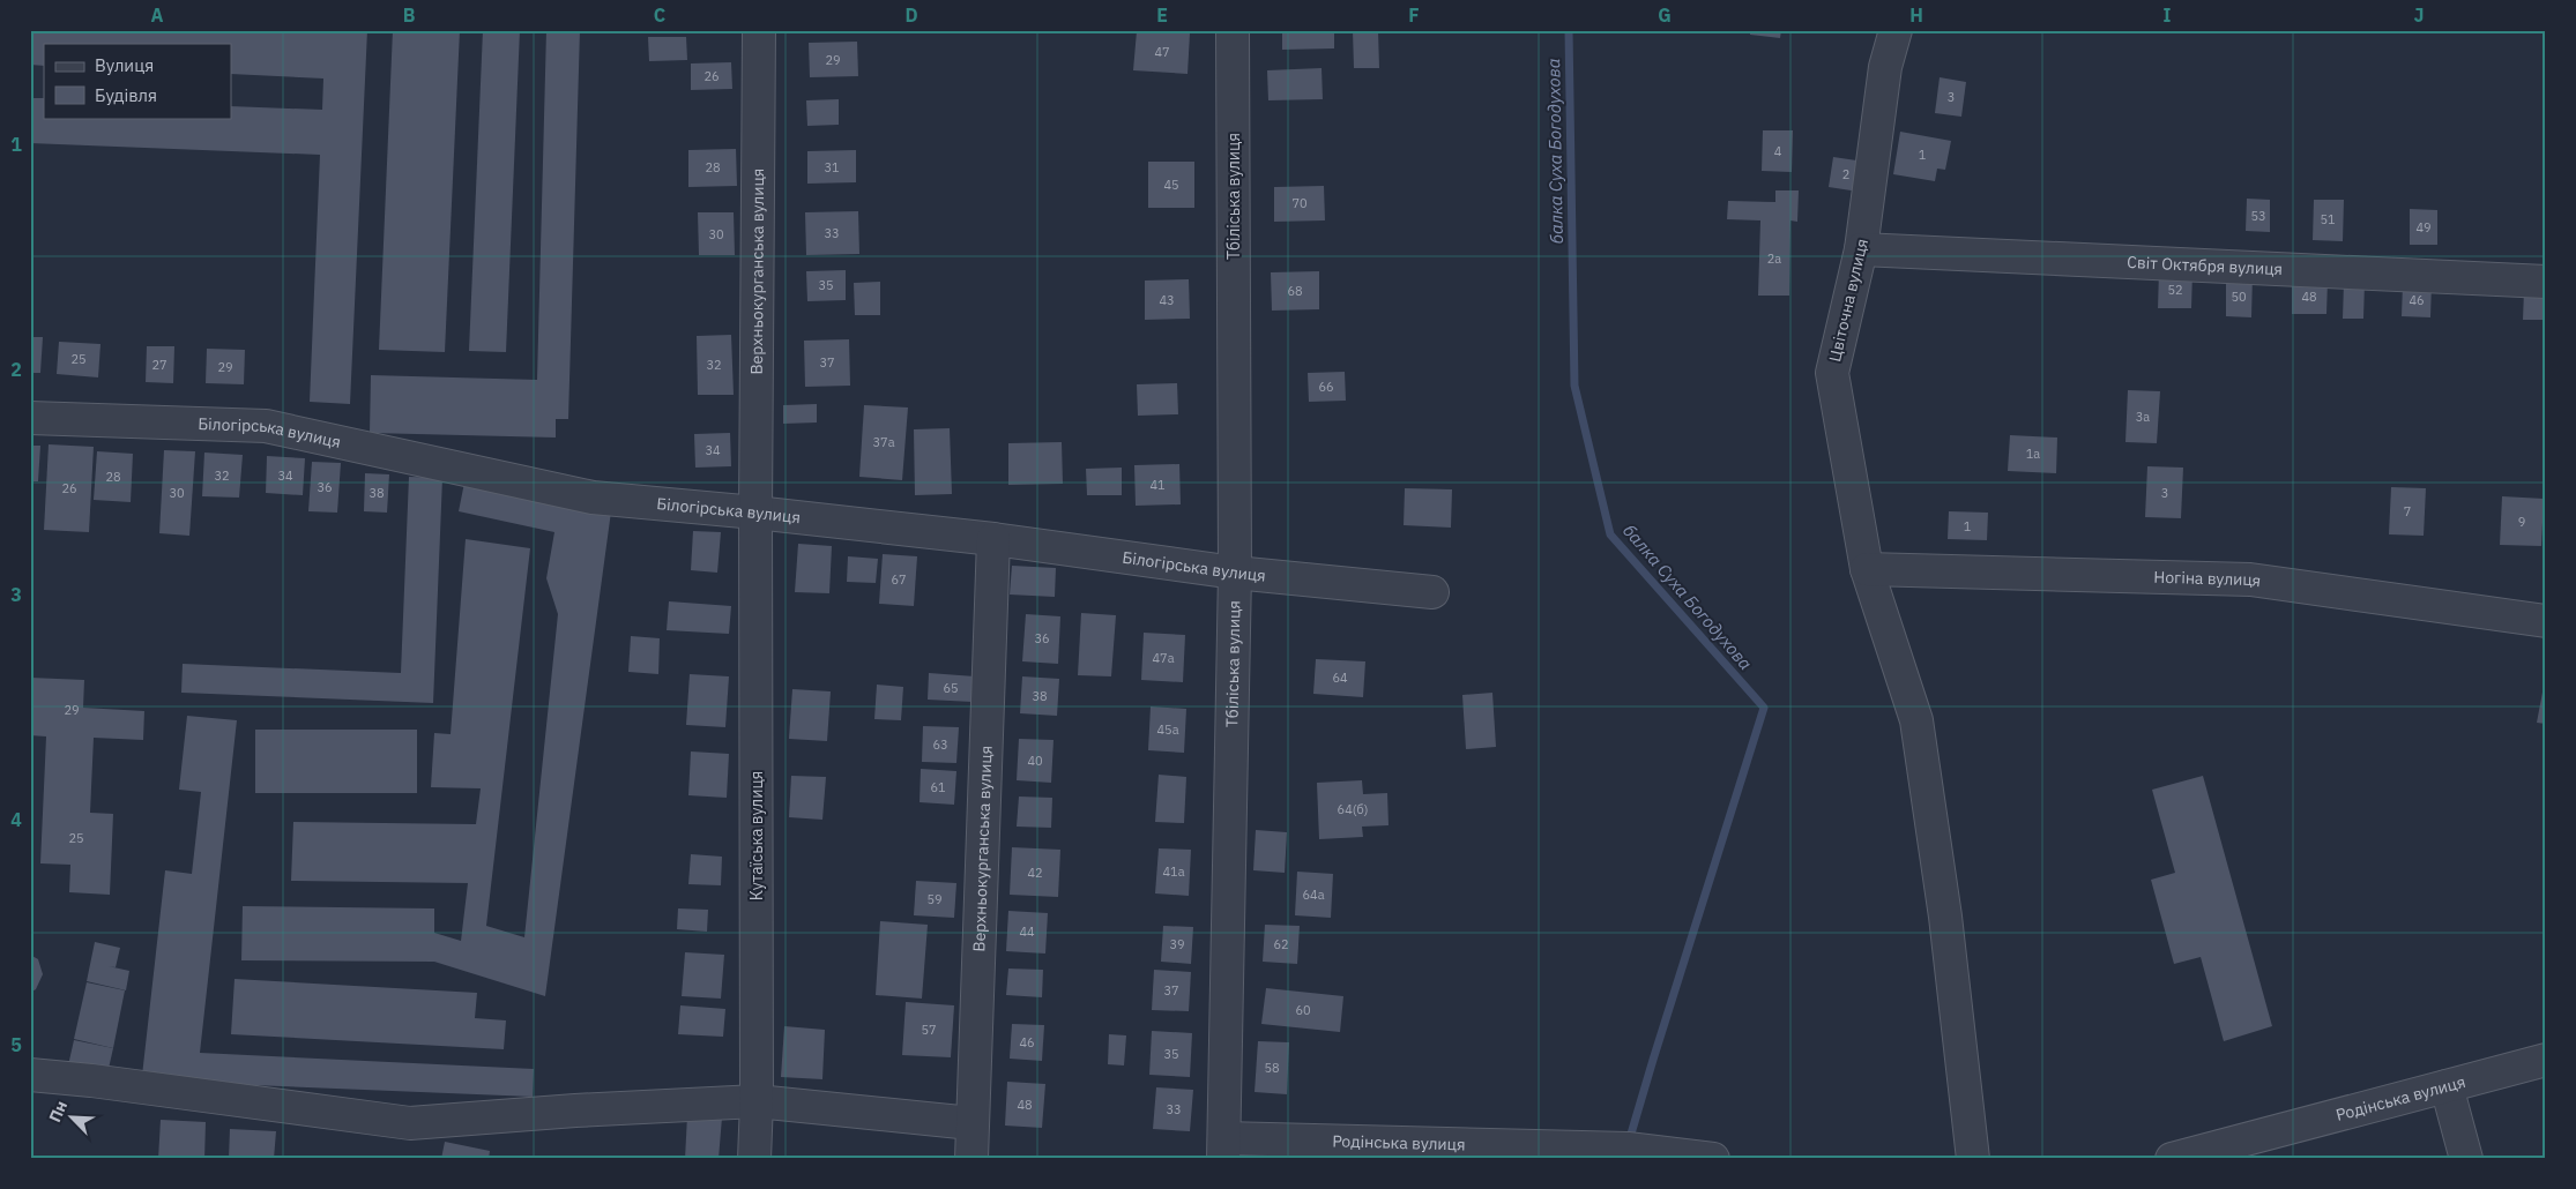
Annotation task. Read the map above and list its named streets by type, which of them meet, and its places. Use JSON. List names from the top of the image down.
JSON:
{
  "streets": {
    "street": [
      "Тбіліська вулиця",
      "Світ Октября вулиця",
      "Верхньокурганська вулиця",
      "Цвiточна вулиця",
      "Білогірська вулиця",
      "Ногіна вулиця",
      "Кутаїська вулиця",
      "Родінська вулиця"
    ]
  },
  "crossings": [
    ["Тбіліська вулиця", "Білогірська вулиця"],
    ["Тбіліська вулиця", "Родінська вулиця"],
    ["Світ Октября вулиця", "Цвiточна вулиця"],
    ["Верхньокурганська вулиця", "Білогірська вулиця"],
    ["Верхньокурганська вулиця", "Кутаїська вулиця"],
    ["Цвiточна вулиця", "Ногіна вулиця"],
    ["Білогірська вулиця", "Кутаїська вулиця"]
  ],
  "water": ["балка Суха Богодухова"],
  "house_numbers": [
    "47",
    "29",
    "26",
    "3",
    "4",
    "1",
    "28",
    "31",
    "2",
    "45",
    "70",
    "53",
    "51",
    "49",
    "33",
    "30",
    "2а",
    "35",
    "52",
    "68",
    "50",
    "48",
    "43",
    "46",
    "25",
    "37",
    "27",
    "32",
    "29",
    "66",
    "3а",
    "37а",
    "34",
    "1а",
    "32",
    "34",
    "28",
    "41",
    "36",
    "26",
    "30",
    "38",
    "3",
    "7",
    "9",
    "1",
    "67",
    "36",
    "47а",
    "64",
    "65",
    "38",
    "29",
    "45а",
    "63",
    "40",
    "61",
    "64(б)",
    "25",
    "41а",
    "42",
    "64а",
    "59",
    "44",
    "39",
    "62",
    "37",
    "60",
    "57",
    "46",
    "35",
    "58",
    "48",
    "33"
  ],
  "legend": ["Вулиця", "Будівля"],
  "north": "top left",
  "grid": {
    "columns": [
      "A",
      "B",
      "C",
      "D",
      "E",
      "F",
      "G",
      "H",
      "I",
      "J"
    ],
    "rows": [
      "1",
      "2",
      "3",
      "4",
      "5"
    ]
  }
}
